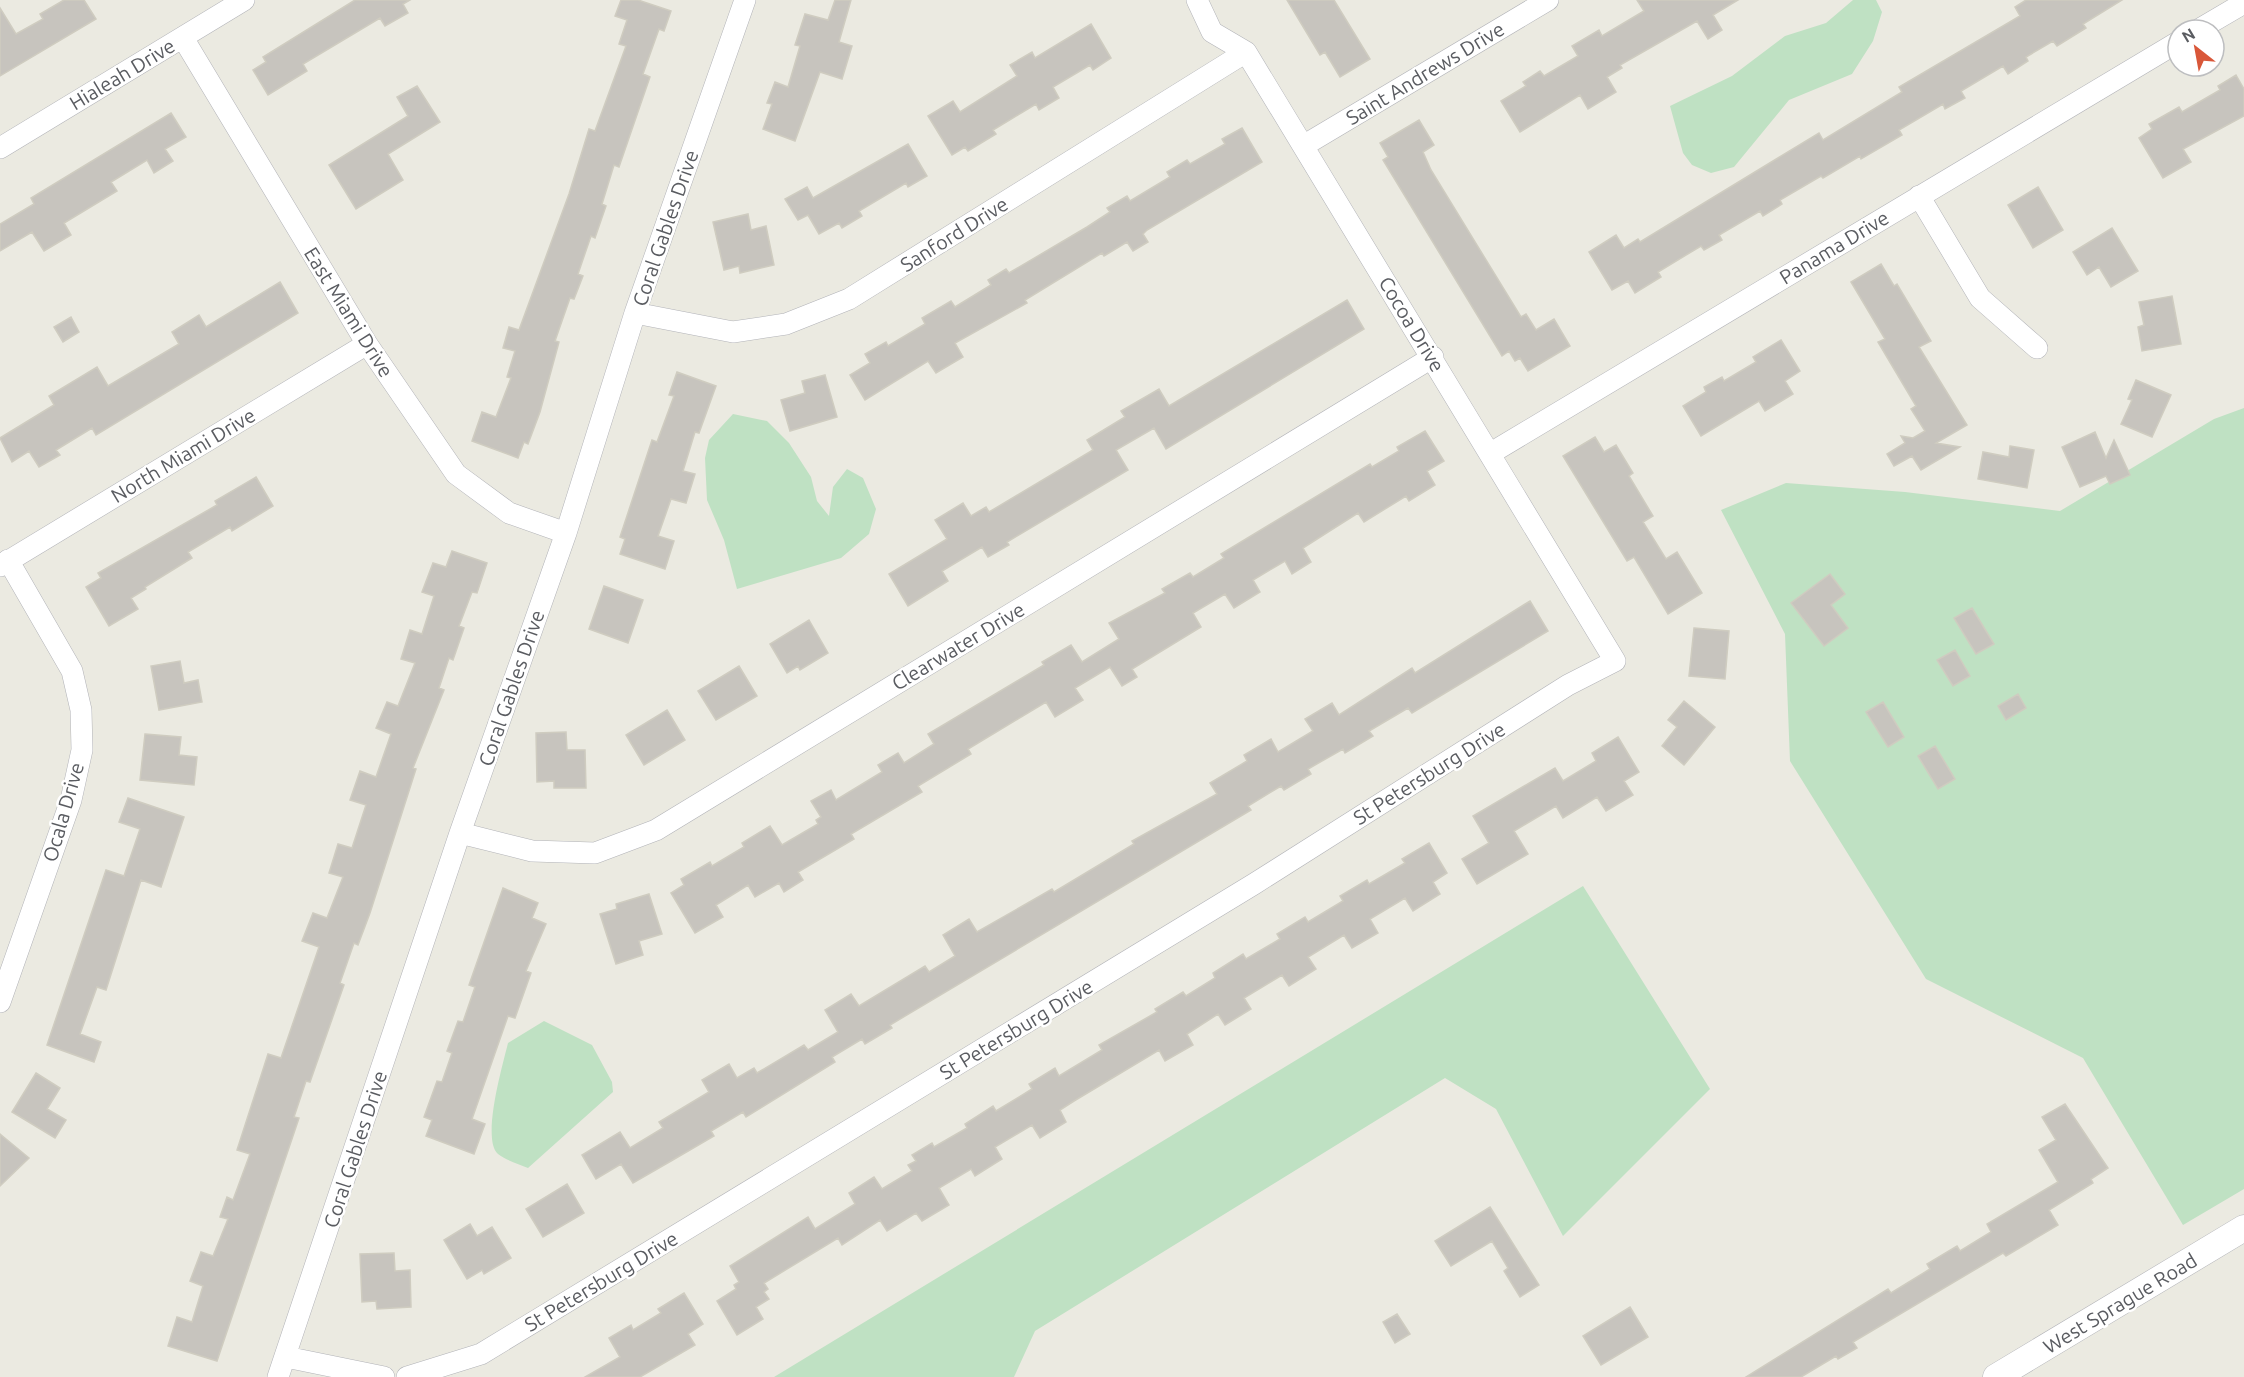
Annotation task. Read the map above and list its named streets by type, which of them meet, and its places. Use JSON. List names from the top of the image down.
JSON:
{
  "streets": {
    "street": [
      "Saint Andrews Drive",
      "Hialeah Drive",
      "Coral Gables Drive",
      "Sanford Drive",
      "Panama Drive",
      "East Miami Drive",
      "Cocoa Drive",
      "North Miami Drive",
      "Clearwater Drive",
      "St Petersburg Drive",
      "Ocala Drive",
      "West Sprague Road"
    ]
  },
  "crossings": [
    ["Saint Andrews Drive", "Cocoa Drive"],
    ["Hialeah Drive", "East Miami Drive"],
    ["Coral Gables Drive", "Sanford Drive"],
    ["Coral Gables Drive", "East Miami Drive"],
    ["Coral Gables Drive", "Clearwater Drive"],
    ["Sanford Drive", "Cocoa Drive"],
    ["Panama Drive", "Cocoa Drive"],
    ["East Miami Drive", "North Miami Drive"],
    ["Cocoa Drive", "Clearwater Drive"],
    ["Cocoa Drive", "St Petersburg Drive"],
    ["North Miami Drive", "Ocala Drive"]
  ],
  "north": "top left"
}
